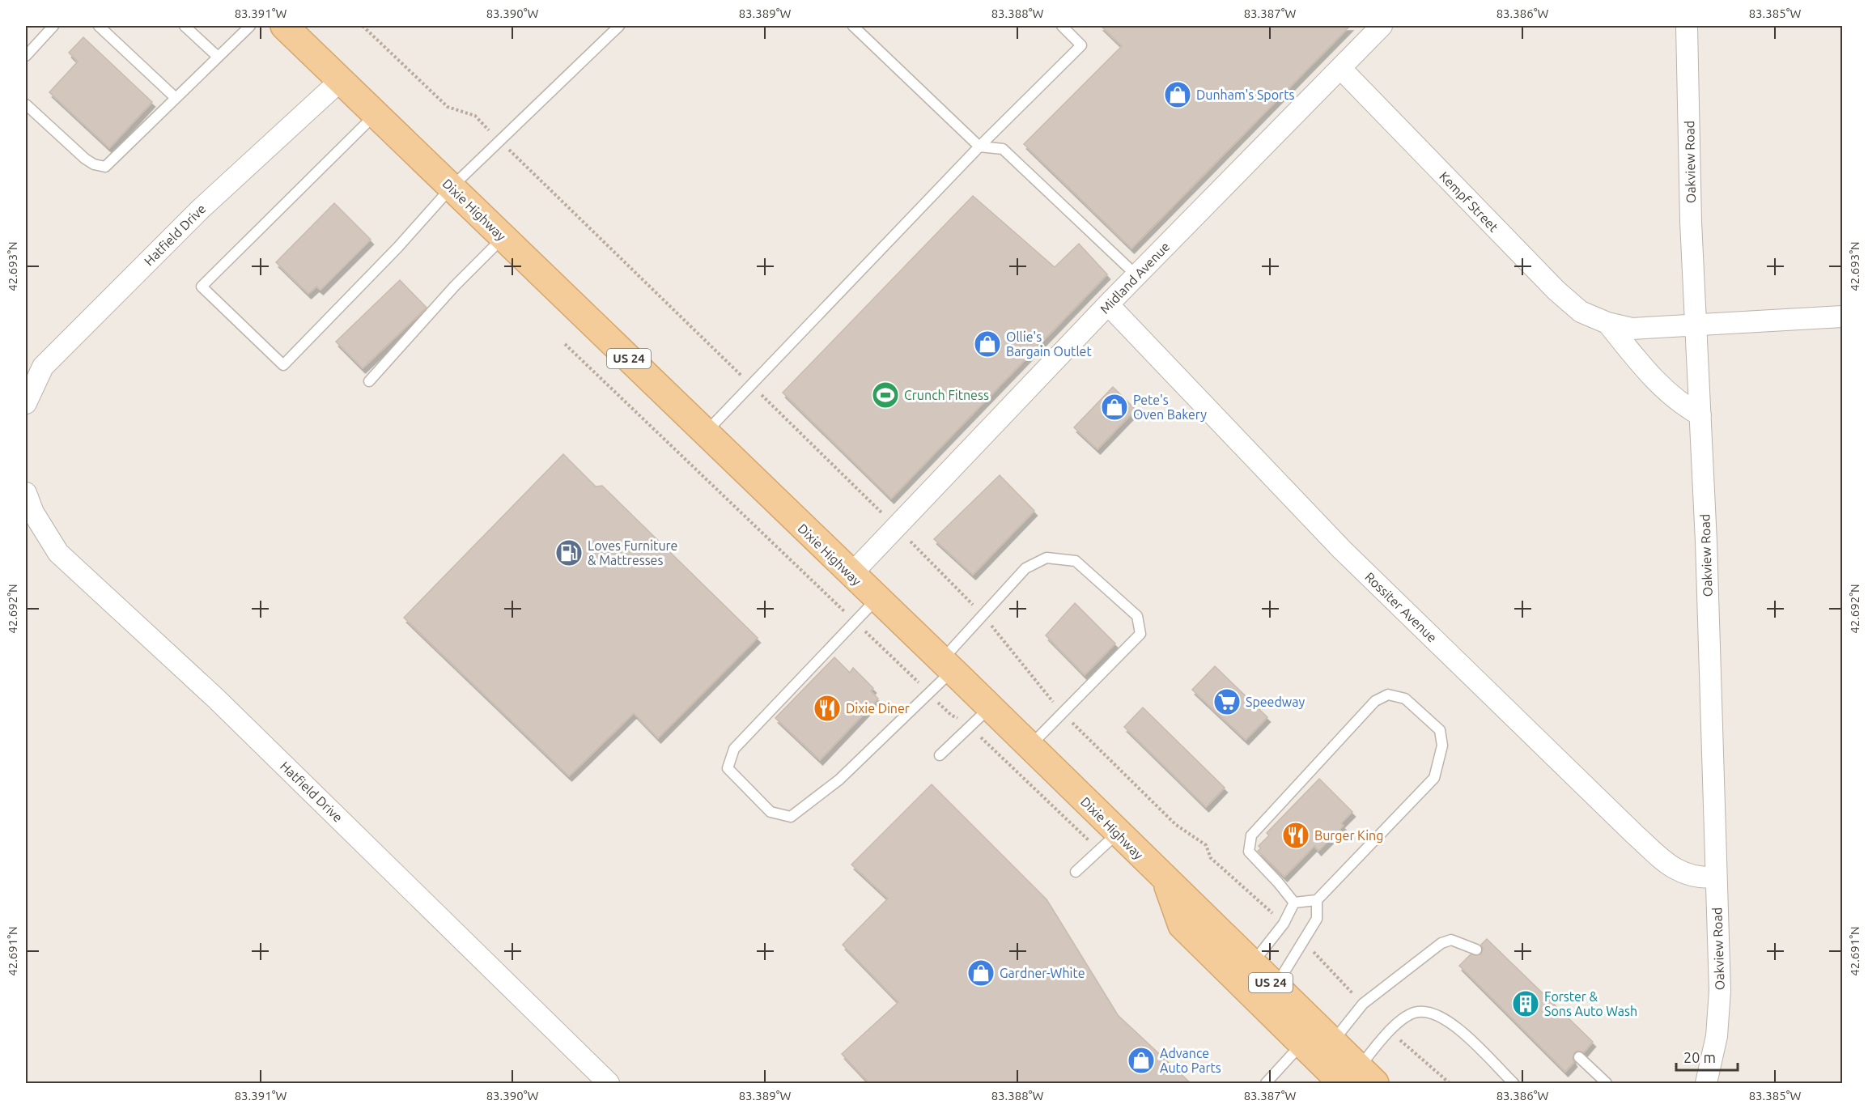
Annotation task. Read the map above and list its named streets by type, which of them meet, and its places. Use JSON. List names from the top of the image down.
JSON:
{
  "streets": {
    "main road": ["Dixie Highway", "US 24"],
    "street": [
      "Oakview Road",
      "Kempf Street",
      "Hatfield Drive",
      "Midland Avenue",
      "Rossiter Avenue"
    ]
  },
  "crossings": [
    ["Oakview Road", "Kempf Street"],
    ["Oakview Road", "Rossiter Avenue"],
    ["Kempf Street", "Midland Avenue"],
    ["Dixie Highway", "Hatfield Drive"],
    ["Dixie Highway", "Midland Avenue"],
    ["Midland Avenue", "Rossiter Avenue"]
  ],
  "places": {
    "shop": [
      "Dunham's Sports",
      "Ollie's Bargain Outlet",
      "Pete's Oven Bakery",
      "Gardner-White",
      "Advance Auto Parts"
    ],
    "sports": ["Crunch Fitness"],
    "fuel station": ["Loves Furniture & Mattresses"],
    "supermarket": ["Speedway"],
    "restaurant": ["Dixie Diner", "Burger King"],
    "building": ["Forster & Sons Auto Wash"]
  },
  "scale_bar": "20 m",
  "coordinates": [
    "83.391°W",
    "83.390°W",
    "83.389°W",
    "83.388°W",
    "83.387°W",
    "83.386°W",
    "83.385°W",
    "42.693°N",
    "42.692°N",
    "42.691°N"
  ]
}
